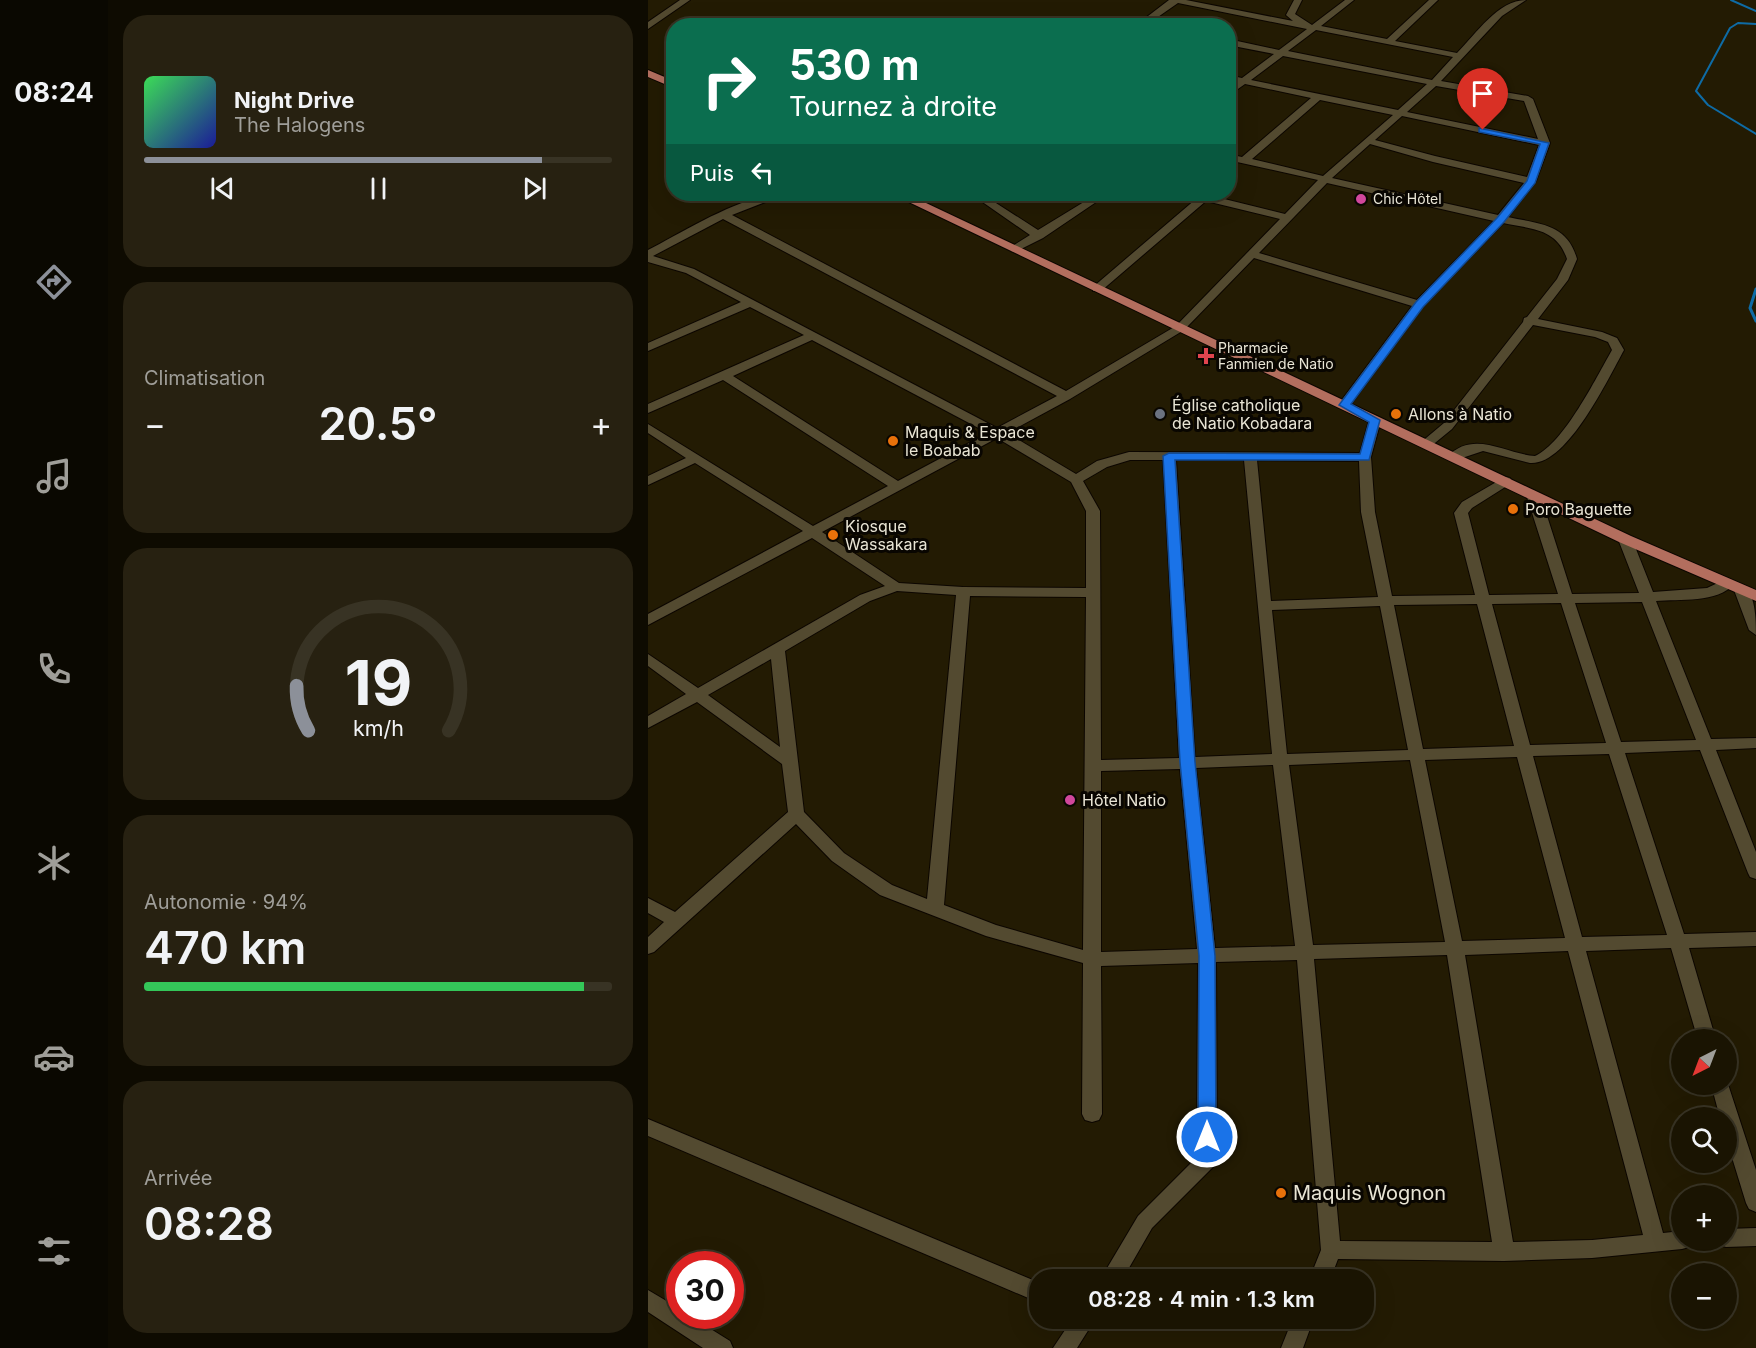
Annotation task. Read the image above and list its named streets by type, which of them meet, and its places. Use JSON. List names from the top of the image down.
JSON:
{
  "places": {
    "other": [
      "Chic Hôtel",
      "Église catholique de Natio Kobadara",
      "Allons à Natio",
      "Maquis & Espace le Boabab",
      "Poro Baguette",
      "Kiosque Wassakara",
      "Hôtel Natio",
      "Maquis Wognon"
    ],
    "health": ["Pharmacie Fanmien de Natio"]
  },
  "north": "bottom left",
  "page": {
    "tabs": "08:24",
    "turn": ["530 m", "Tournez à droite"],
    "song": ["Night Drive", "The Halogens"],
    "then": "Puis",
    "tile": [
      "Climatisation",
      ["Autonomie · 94%", "470 km"],
      ["Arrivée", "08:28"]
    ],
    "heat": ["−", "20.5°", "+"],
    "map_buttons": ["+", "−"],
    "limit": "30",
    "trip": "08:28 · 4 min · 1.3 km",
    "gauge": ["19", "km/h"]
  }
}
